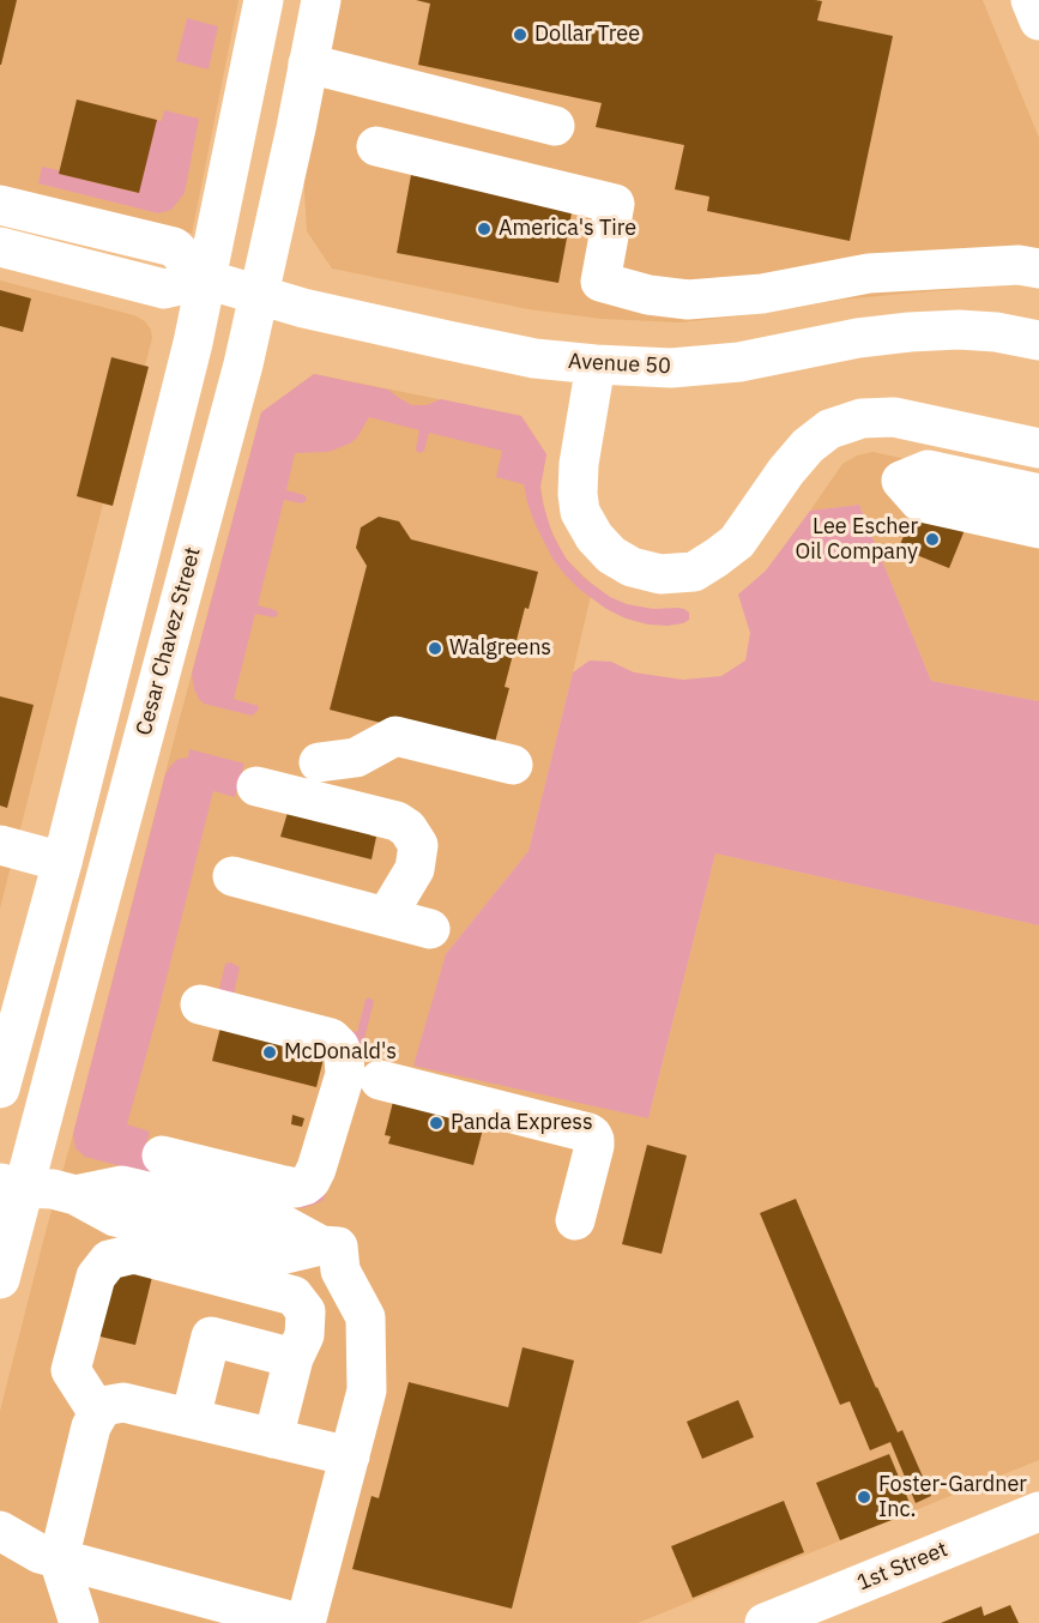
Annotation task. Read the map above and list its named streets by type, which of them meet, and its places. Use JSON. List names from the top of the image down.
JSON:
{
  "streets": {
    "main road": ["Avenue 50", "Cesar Chavez Street", "1st Street"]
  },
  "crossings": [
    ["Avenue 50", "Cesar Chavez Street"]
  ],
  "places": [
    "Dollar Tree",
    "America's Tire",
    "Lee Escher Oil Company",
    "Walgreens",
    "McDonald's",
    "Panda Express",
    "Foster-Gardner Inc."
  ]
}
